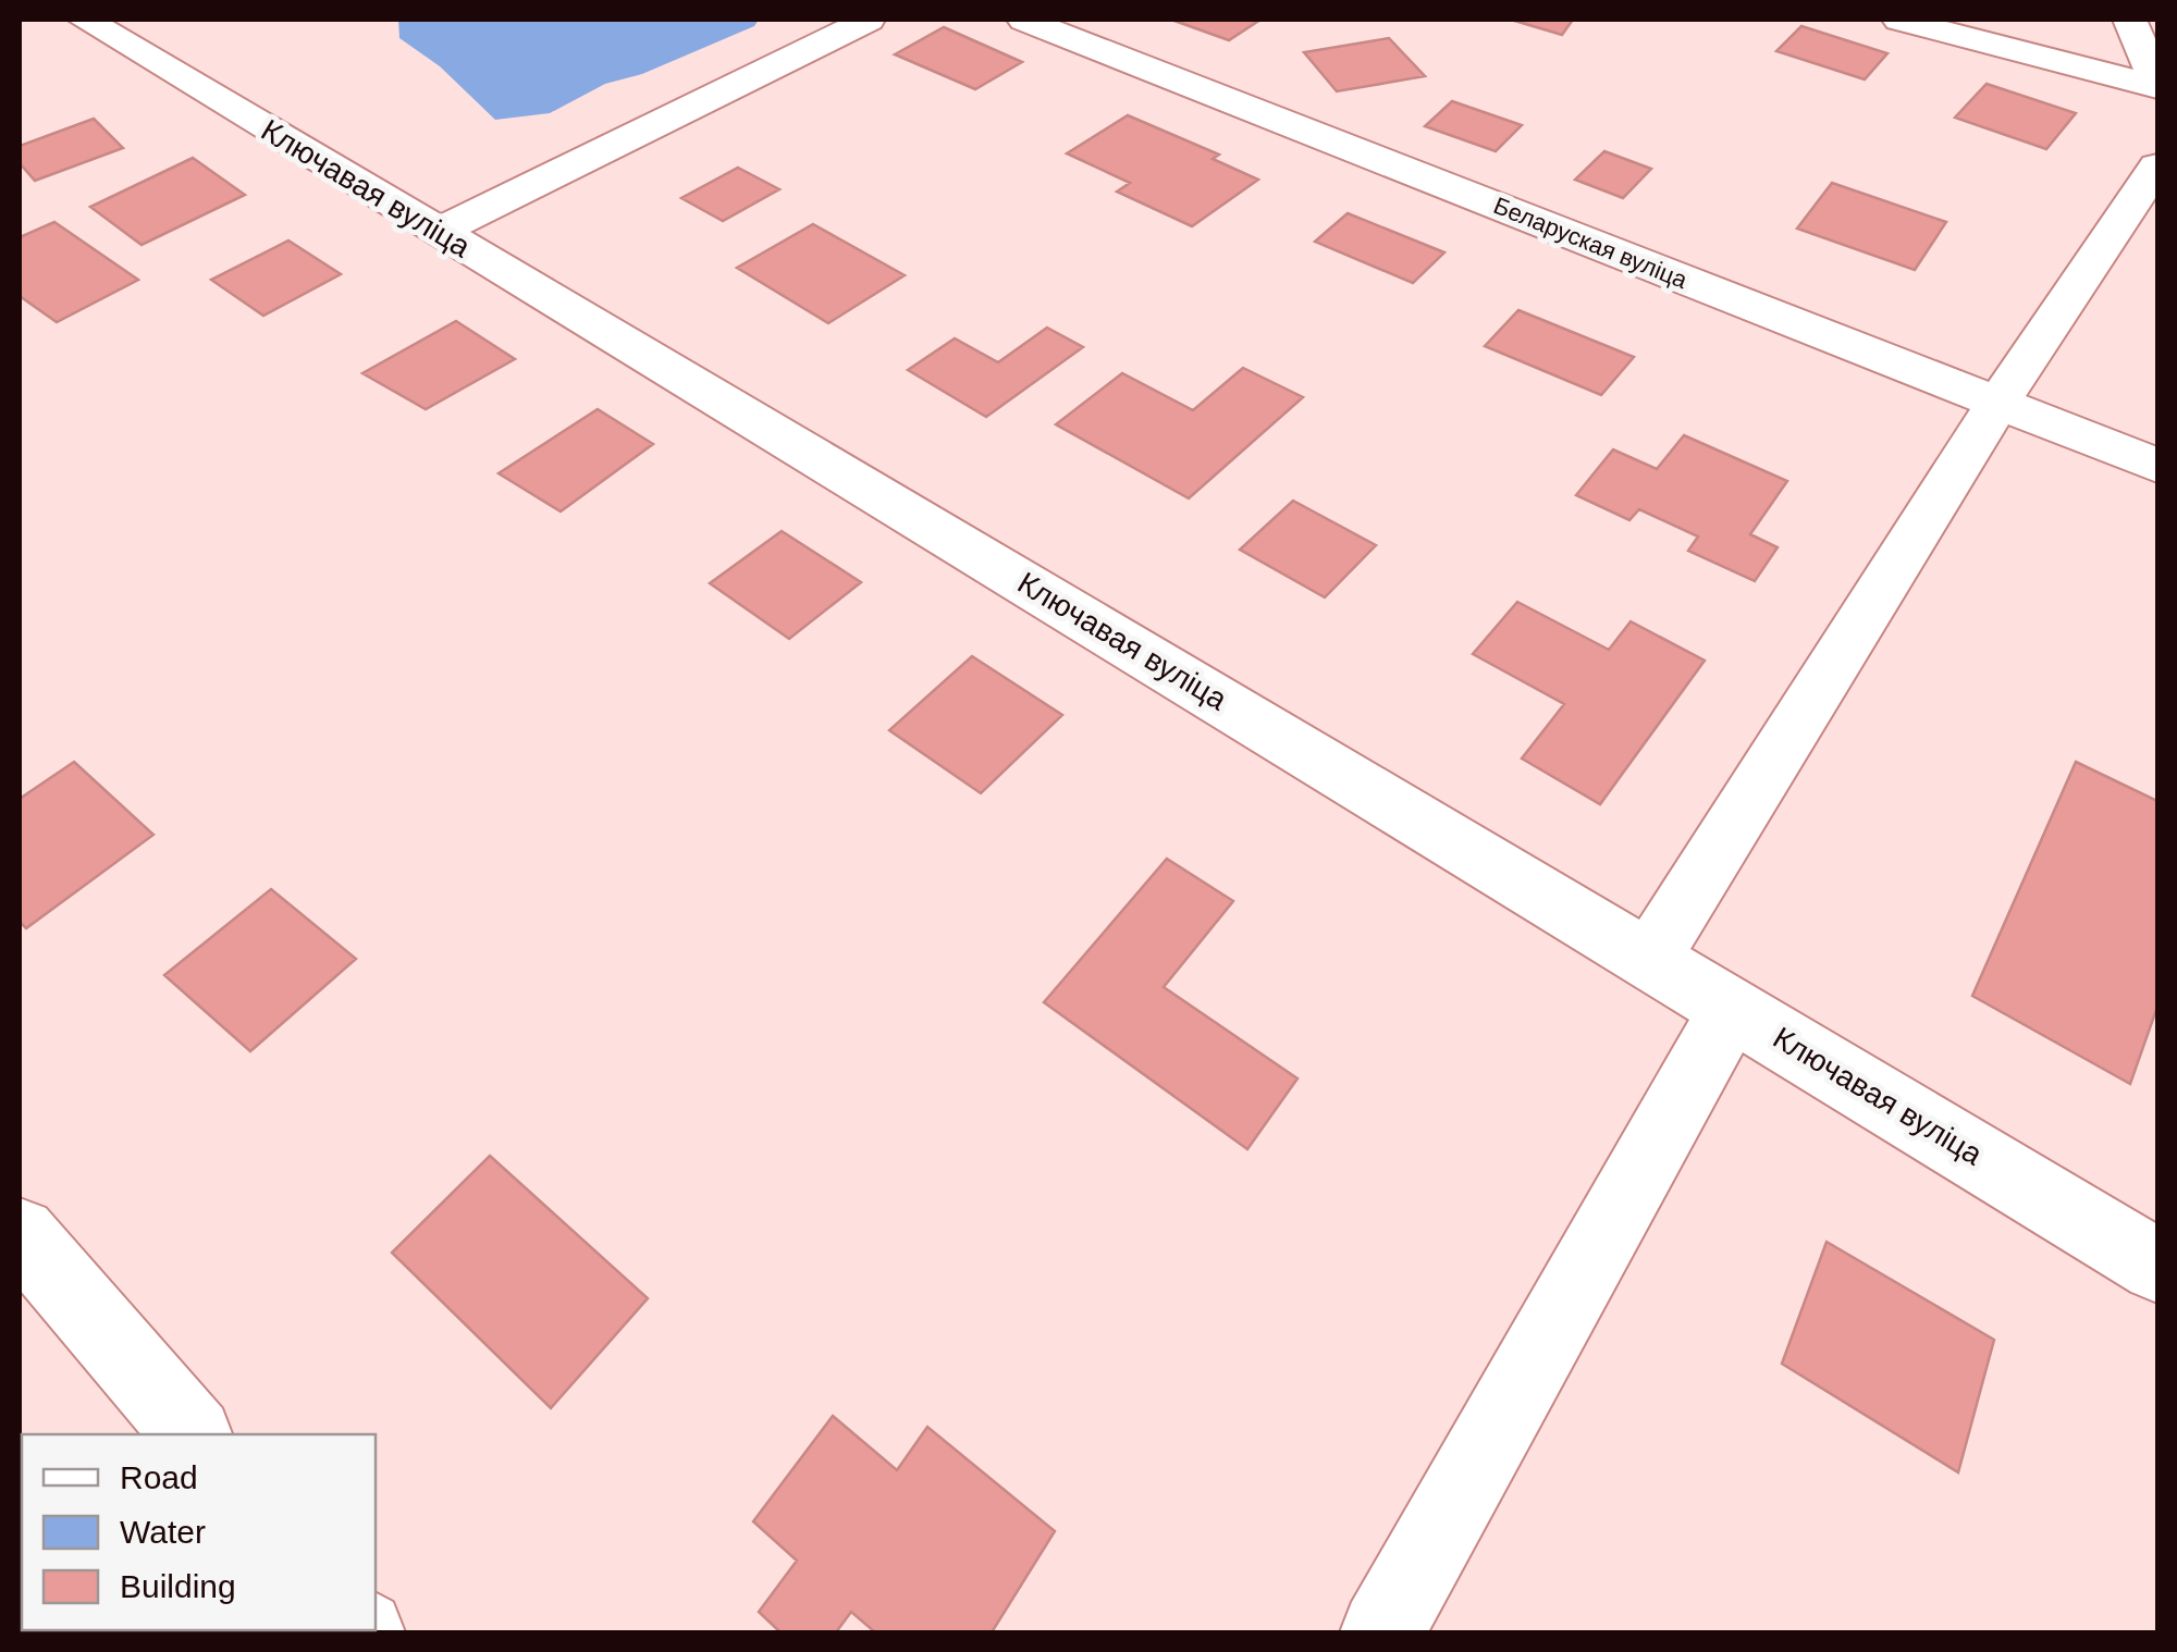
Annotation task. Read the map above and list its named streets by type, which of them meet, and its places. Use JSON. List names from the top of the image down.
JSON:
{
  "streets": {
    "street": ["Ключавая вуліца", "Беларуская вуліца"]
  },
  "legend": ["Road", "Water", "Building"]
}
